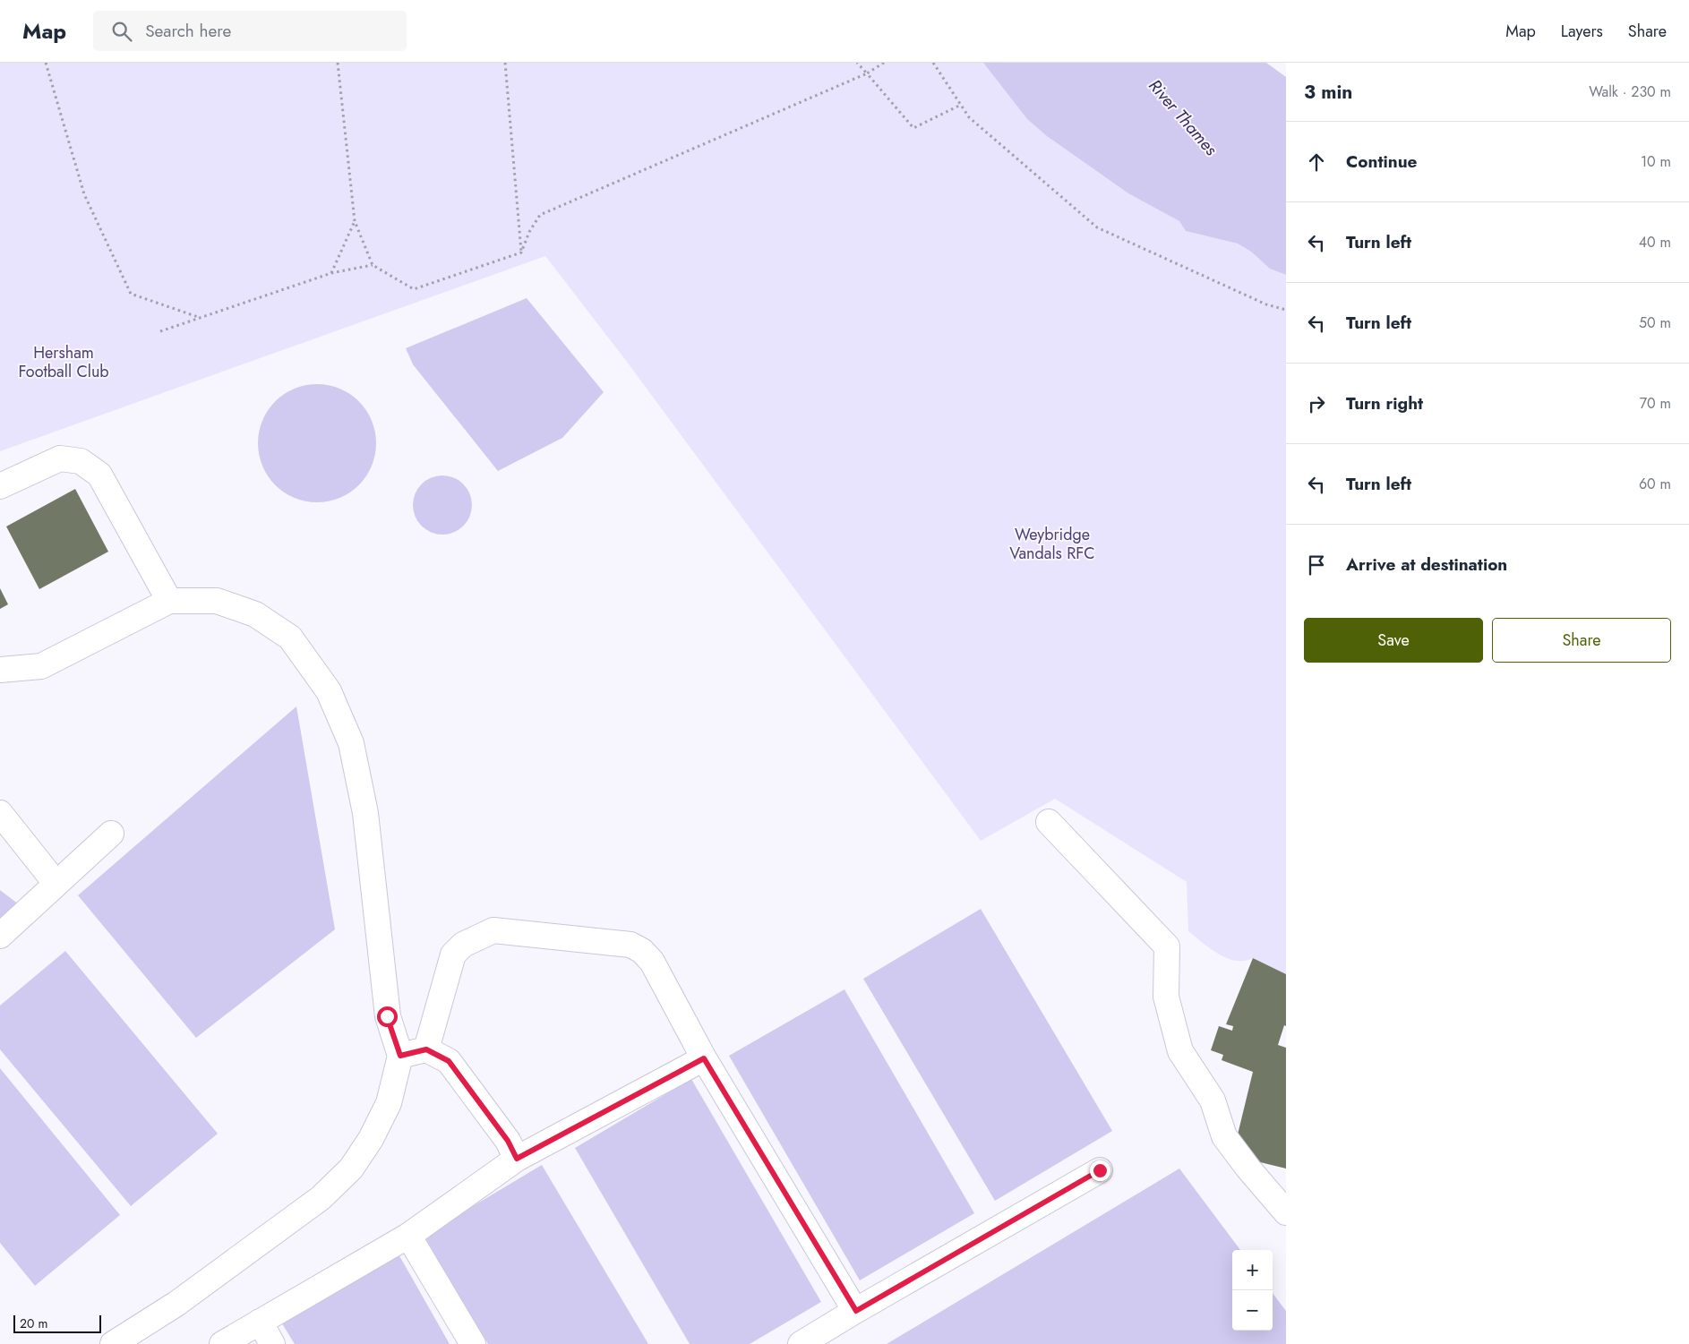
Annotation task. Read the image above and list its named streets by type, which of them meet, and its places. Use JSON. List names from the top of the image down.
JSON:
{
  "water": ["River Thames"],
  "parks": ["Hersham Football Club", "Weybridge Vandals RFC"],
  "scale_bar": "20 m",
  "page": {
    "header": "Map",
    "search": "Search here",
    "nav": ["Map", "Layers", "Share"],
    "heading": ["3 min", "Walk · 230 m"],
    "list": [
      ["Continue", "10 m"],
      ["Turn left", "40 m"],
      ["Turn left", "50 m"],
      ["Turn right", "70 m"],
      ["Turn left", "60 m"],
      "Arrive at destination"
    ],
    "buttons": ["Save", "Share"],
    "map_buttons": ["+", "−"],
    "scale": "20 m"
  }
}
